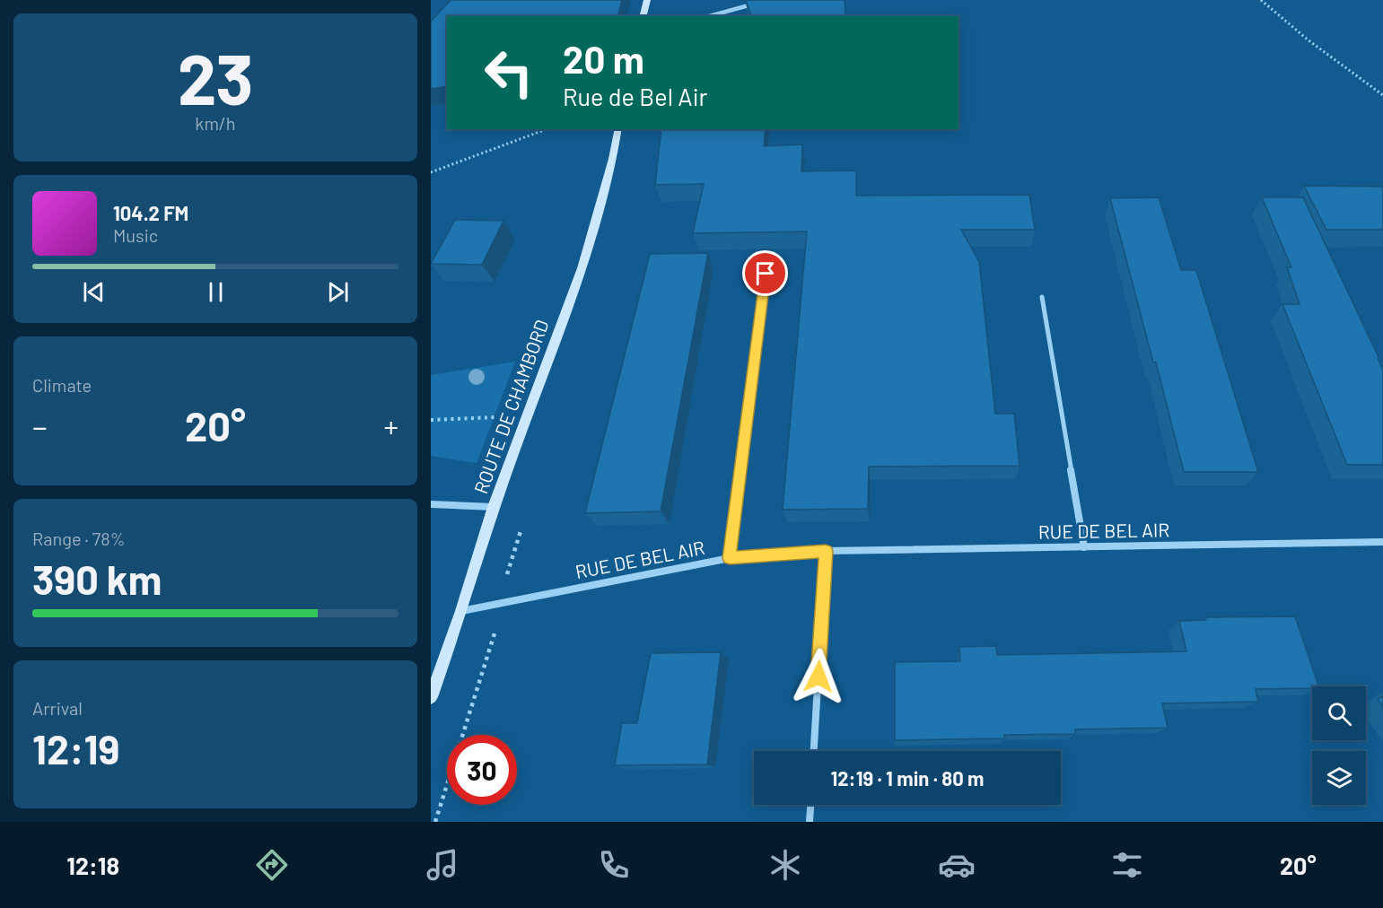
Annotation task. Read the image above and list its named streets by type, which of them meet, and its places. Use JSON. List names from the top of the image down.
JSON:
{
  "streets": {
    "main road": ["ROUTE DE CHAMBORD"],
    "street": ["RUE DE BEL AIR"]
  },
  "crossings": [
    ["ROUTE DE CHAMBORD", "RUE DE BEL AIR"]
  ],
  "page": {
    "tile": [
      ["23", "km/h"],
      "Climate",
      ["Range · 78%", "390 km"],
      ["Arrival", "12:19"]
    ],
    "turn": ["20 m", "Rue de Bel Air"],
    "song": ["104.2 FM", "Music"],
    "heat": ["−", "20°", "+"],
    "limit": "30",
    "trip": "12:19 · 1 min · 80 m",
    "tabs": ["12:18", "20°"]
  }
}
